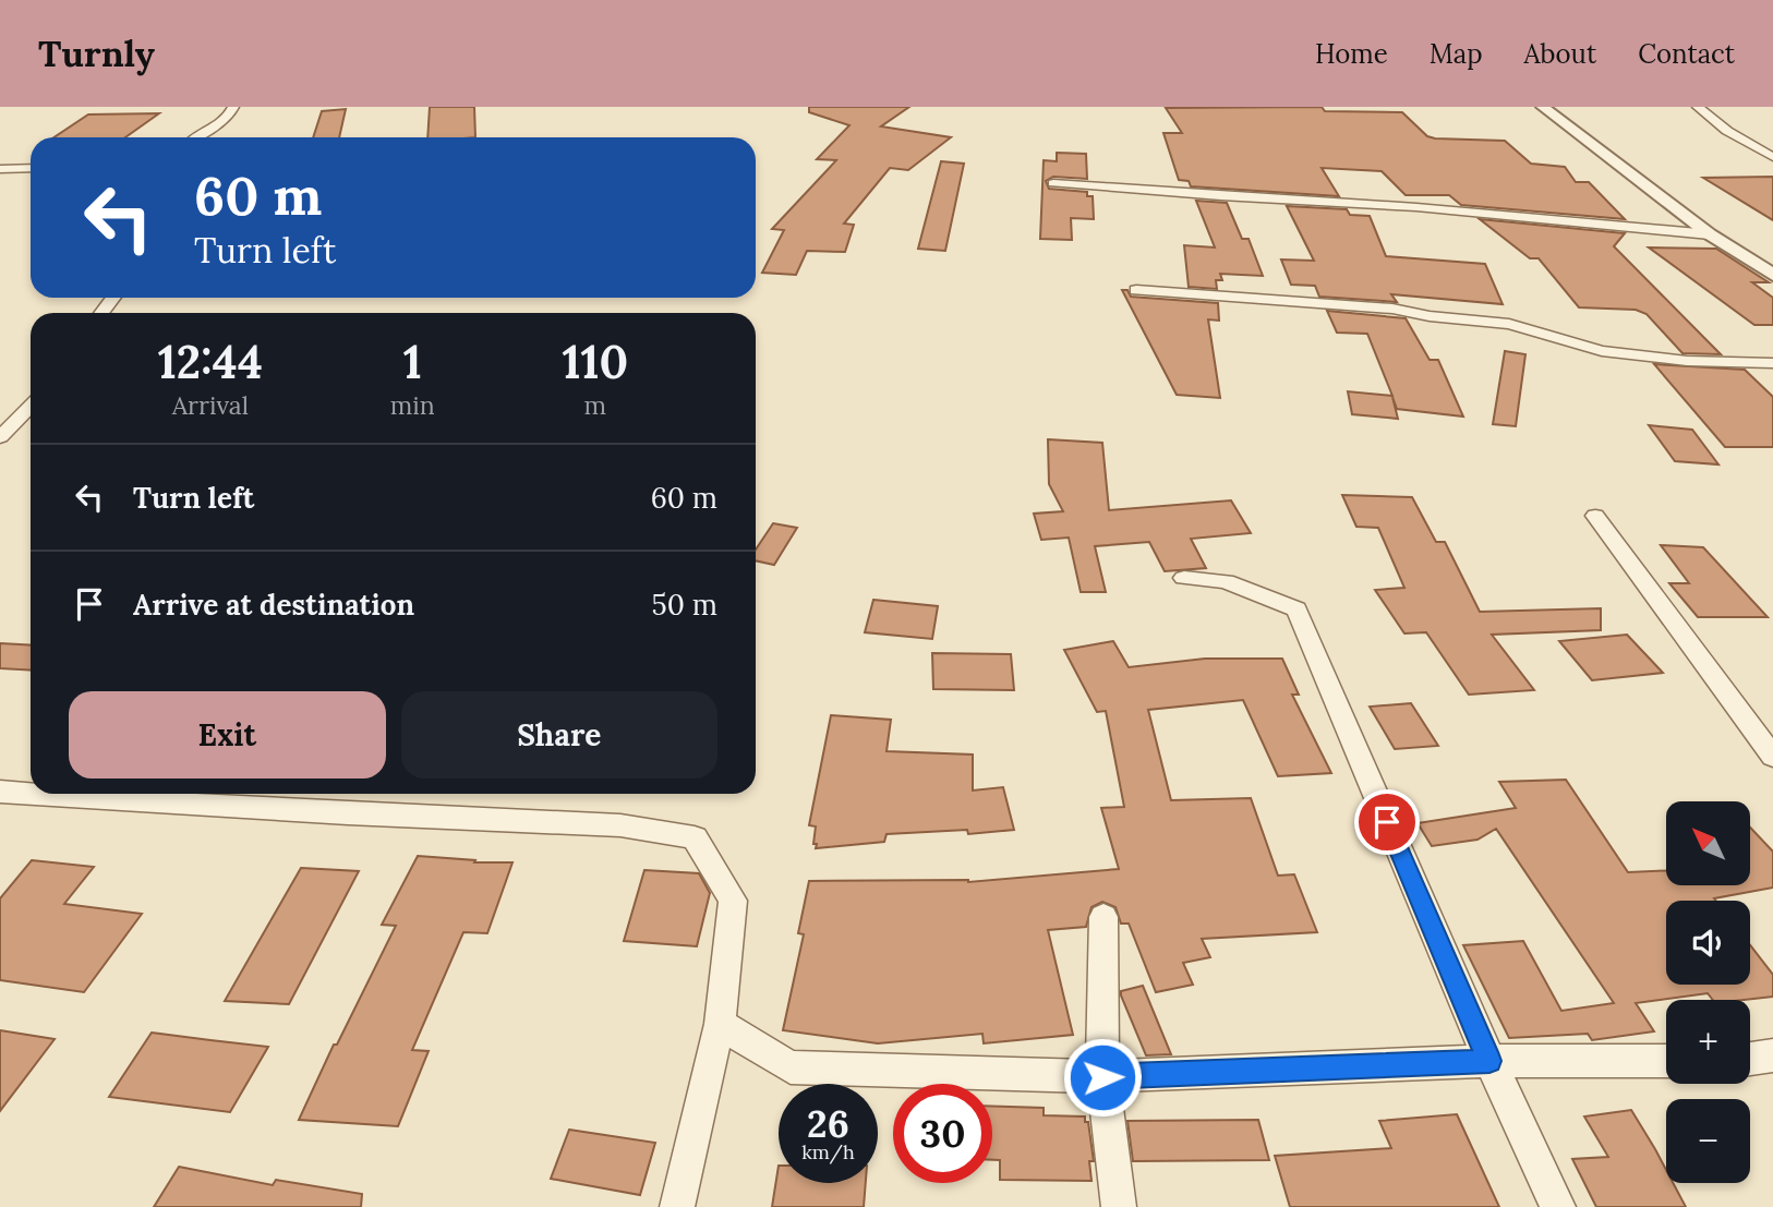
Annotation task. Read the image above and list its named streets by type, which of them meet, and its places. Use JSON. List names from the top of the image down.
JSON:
{
  "north": "top left",
  "page": {
    "header": "Turnly",
    "nav": [
      "Home",
      "Map",
      "About",
      "Contact"
    ],
    "turn": ["60 m", "Turn left"],
    "eta": [
      "12:44",
      "Arrival",
      "1",
      "min",
      "110",
      "m"
    ],
    "list": [
      {
        "name": "Turn left",
        "value": "60 m"
      },
      {
        "name": "Arrive at destination",
        "value": "50 m"
      }
    ],
    "buttons": ["Exit", "Share"],
    "map_buttons": ["+", "−"],
    "speed": "26 km/h",
    "limit": "30"
  }
}
